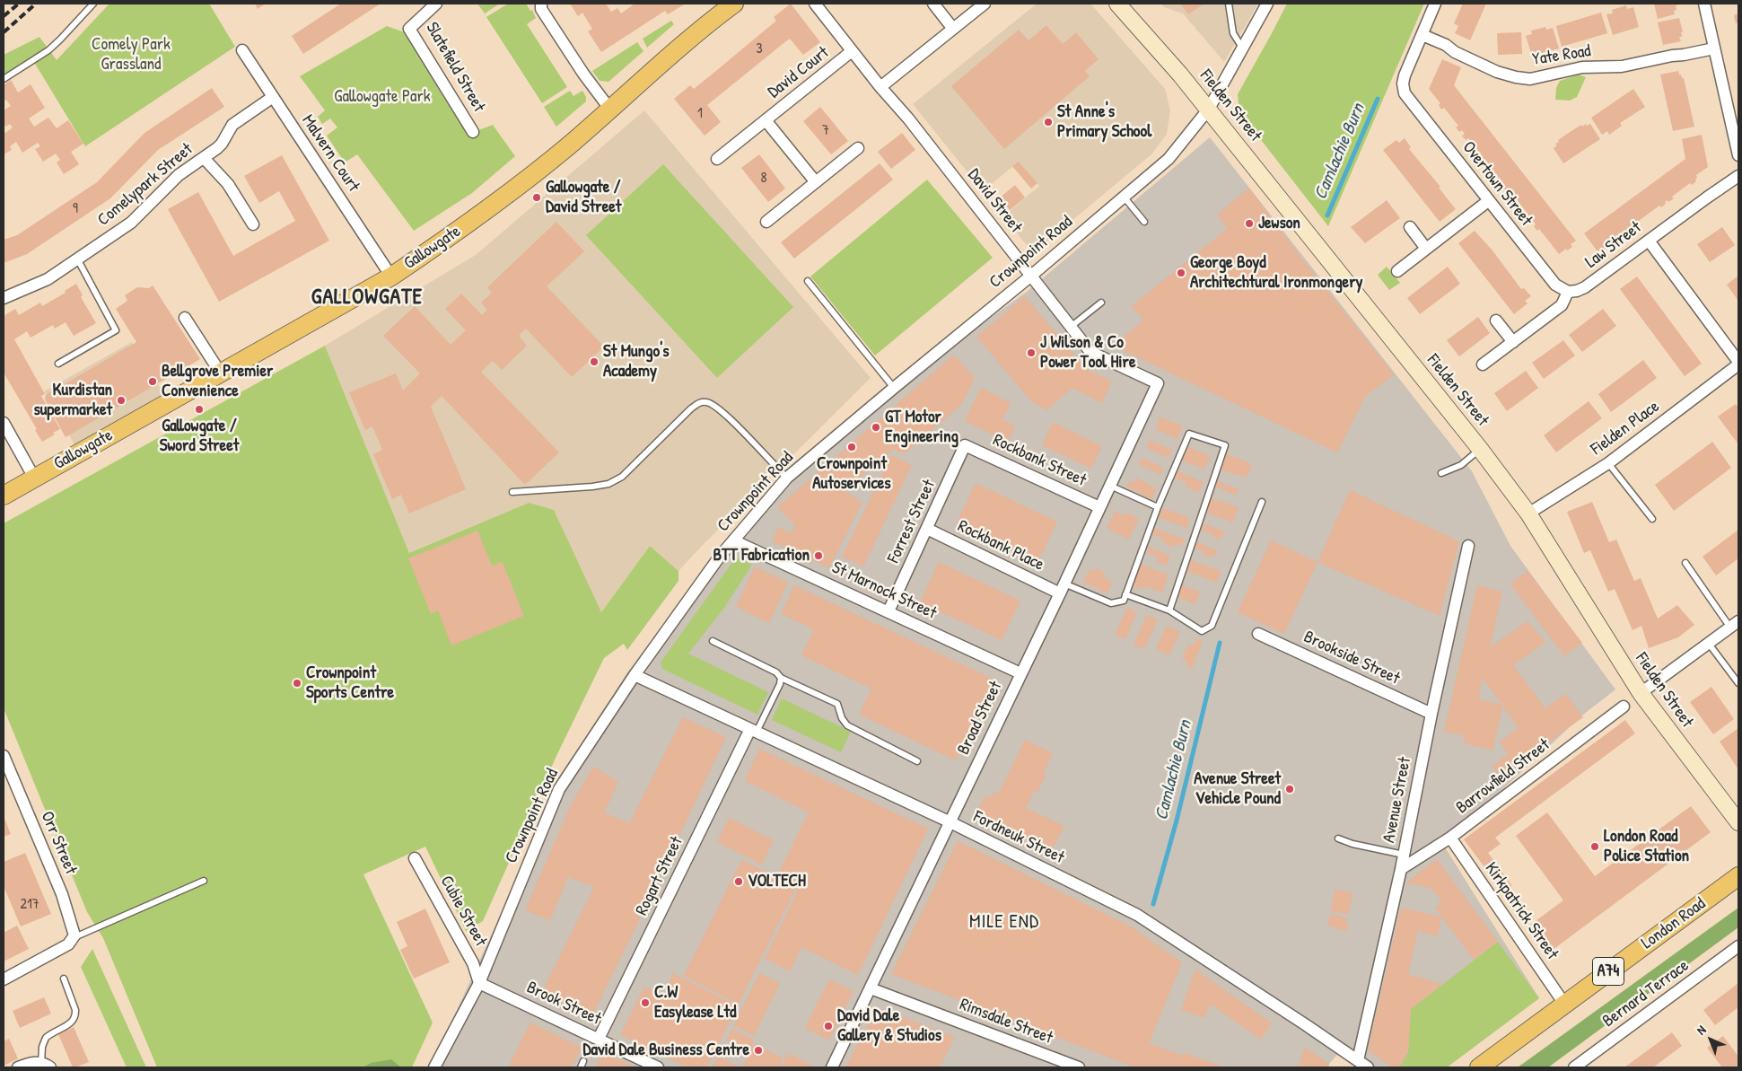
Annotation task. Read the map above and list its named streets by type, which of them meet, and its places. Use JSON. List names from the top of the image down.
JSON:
{
  "streets": {
    "main road": [
      "Fielden Street",
      "Gallowgate",
      "London Road",
      "A74"
    ],
    "street": [
      "Yate Road",
      "Slatefield Street",
      "David Court",
      "Malvern Court",
      "Overtown Street",
      "Comelypark Street",
      "David Street",
      "Law Street",
      "Crownpoint Road",
      "Fielden Place",
      "Rockbank Street",
      "Forrest Street",
      "Rockbank Place",
      "St Marnock Street",
      "Brookside Street",
      "Broad Street",
      "Barrowfield Street",
      "Avenue Street",
      "Fordneuk Street",
      "Orr Street",
      "Rogart Street",
      "Cubie Street",
      "Kirkpatrick Street",
      "Bernard Terrace",
      "Brook Street",
      "Rimsdale Street"
    ]
  },
  "crossings": [
    ["Yate Road", "Overtown Street"],
    ["Fielden Street", "Crownpoint Road"],
    ["Fielden Street", "Fielden Place"],
    ["Malvern Court", "Comelypark Street"],
    ["Malvern Court", "Gallowgate"],
    ["Overtown Street", "Law Street"],
    ["David Street", "Crownpoint Road"],
    ["David Street", "Broad Street"],
    ["Crownpoint Road", "St Marnock Street"],
    ["Crownpoint Road", "Fordneuk Street"],
    ["Crownpoint Road", "Cubie Street"],
    ["Crownpoint Road", "Brook Street"],
    ["Rockbank Street", "Forrest Street"],
    ["Rockbank Street", "Broad Street"],
    ["Forrest Street", "Rockbank Place"],
    ["Forrest Street", "St Marnock Street"],
    ["Rockbank Place", "Broad Street"],
    ["St Marnock Street", "Broad Street"],
    ["Brookside Street", "Avenue Street"],
    ["Broad Street", "Fordneuk Street"],
    ["Broad Street", "Rimsdale Street"],
    ["Barrowfield Street", "Avenue Street"],
    ["Barrowfield Street", "Kirkpatrick Street"],
    ["Avenue Street", "Fordneuk Street"],
    ["Fordneuk Street", "Rogart Street"],
    ["Rogart Street", "Brook Street"],
    ["Cubie Street", "Brook Street"],
    ["Kirkpatrick Street", "London Road"]
  ],
  "districts": ["GALLOWGATE", "MILE END"],
  "water": ["Camlachie Burn"],
  "parks": ["Comely Park Grassland", "Gallowgate Park"],
  "places": [
    "St Anne's Primary School",
    "Gallowgate / David Street",
    "Jewson",
    "George Boyd Architechtural Ironmongery",
    "J Wilson & Co Power Tool Hire",
    "St Mungo's Academy",
    "Bellgrove Premier Convenience",
    "Kurdistan supermarket",
    "Gallowgate / Sword Street",
    "GT Motor Engineering",
    "Crownpoint Autoservices",
    "BTT Fabrication",
    "Crownpoint Sports Centre",
    "Avenue Street Vehicle Pound",
    "London Road Police Station",
    "VOLTECH",
    "C.W Easylease Ltd",
    "David Dale Gallery & Studios",
    "David Dale Business Centre"
  ],
  "house_numbers": [
    "3",
    "1",
    "7",
    "8",
    "9",
    "217"
  ],
  "north": "top left"
}
